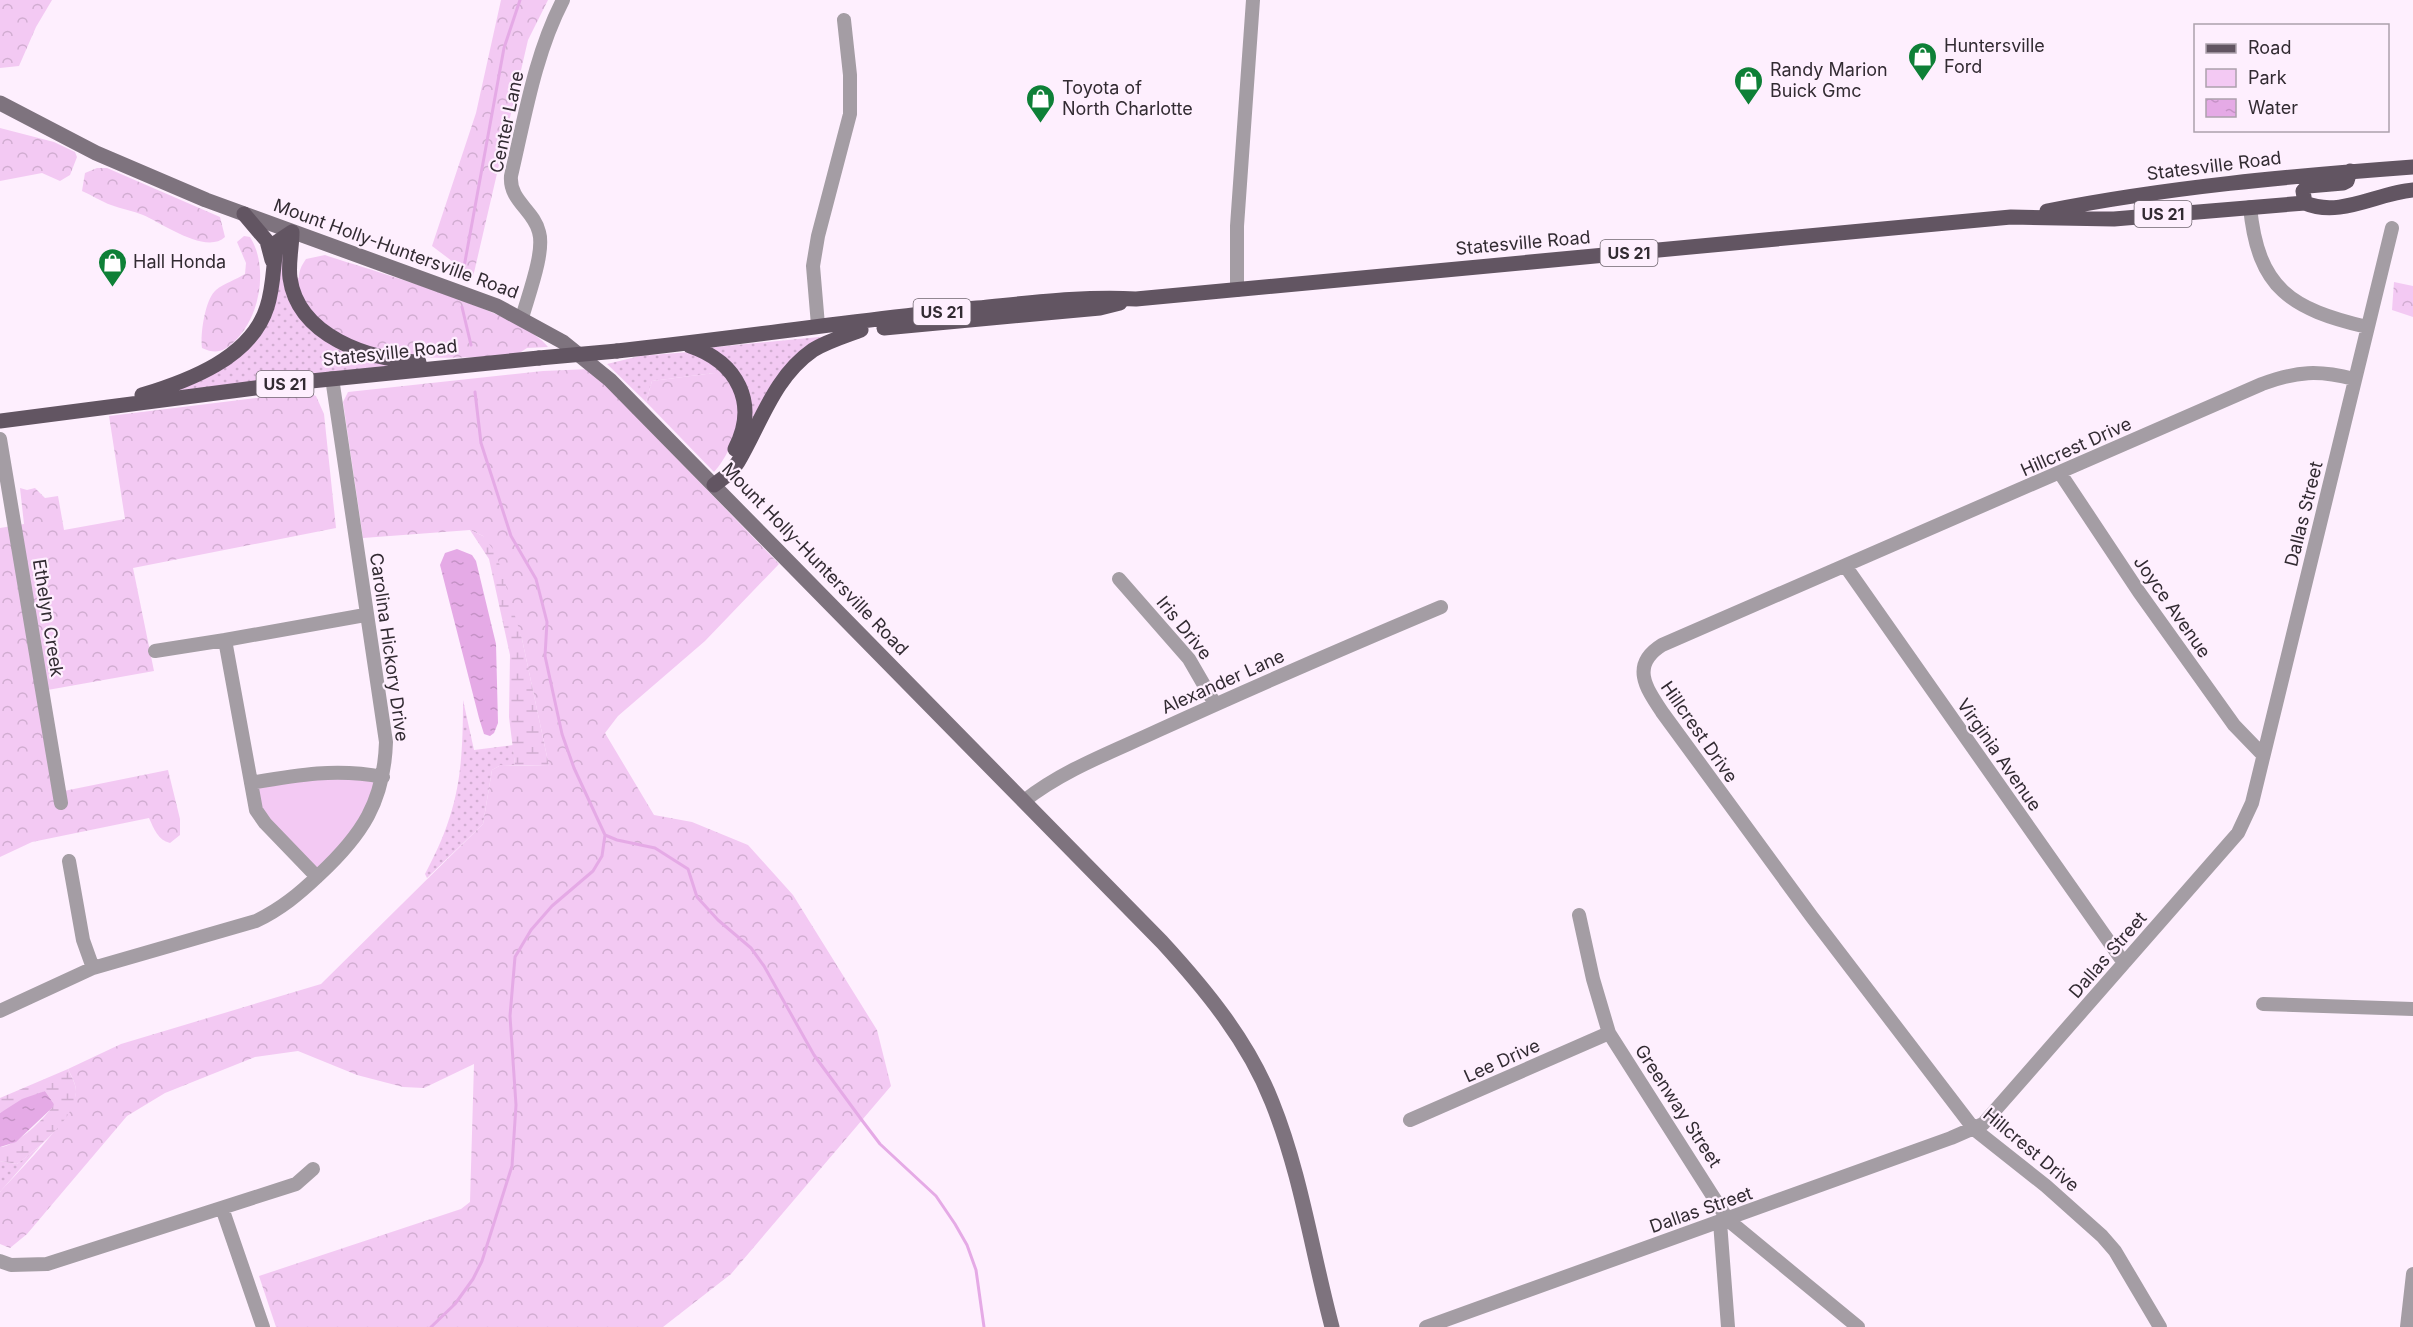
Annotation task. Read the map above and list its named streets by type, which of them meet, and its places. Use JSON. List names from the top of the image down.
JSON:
{
  "streets": {
    "main road": ["Statesville Road", "US 21", "Mount Holly-Huntersville Road"],
    "street": [
      "Center Lane",
      "Hillcrest Drive",
      "Dallas Street",
      "Joyce Avenue",
      "Ethelyn Creek",
      "Iris Drive",
      "Carolina Hickory Drive",
      "Alexander Lane",
      "Virginia Avenue",
      "Lee Drive",
      "Greenway Street"
    ]
  },
  "crossings": [
    ["Center Lane", "Mount Holly-Huntersville Road"],
    ["Statesville Road", "Carolina Hickory Drive"],
    ["Mount Holly-Huntersville Road", "Alexander Lane"],
    ["Hillcrest Drive", "Dallas Street"],
    ["Hillcrest Drive", "Joyce Avenue"],
    ["Hillcrest Drive", "Virginia Avenue"],
    ["Dallas Street", "Joyce Avenue"],
    ["Dallas Street", "Virginia Avenue"],
    ["Dallas Street", "Greenway Street"],
    ["Iris Drive", "Alexander Lane"],
    ["Lee Drive", "Greenway Street"]
  ],
  "places": {
    "shop": [
      "Huntersville Ford",
      "Randy Marion Buick Gmc",
      "Toyota of North Charlotte",
      "Hall Honda"
    ]
  },
  "legend": ["Road", "Park", "Water"]
}
